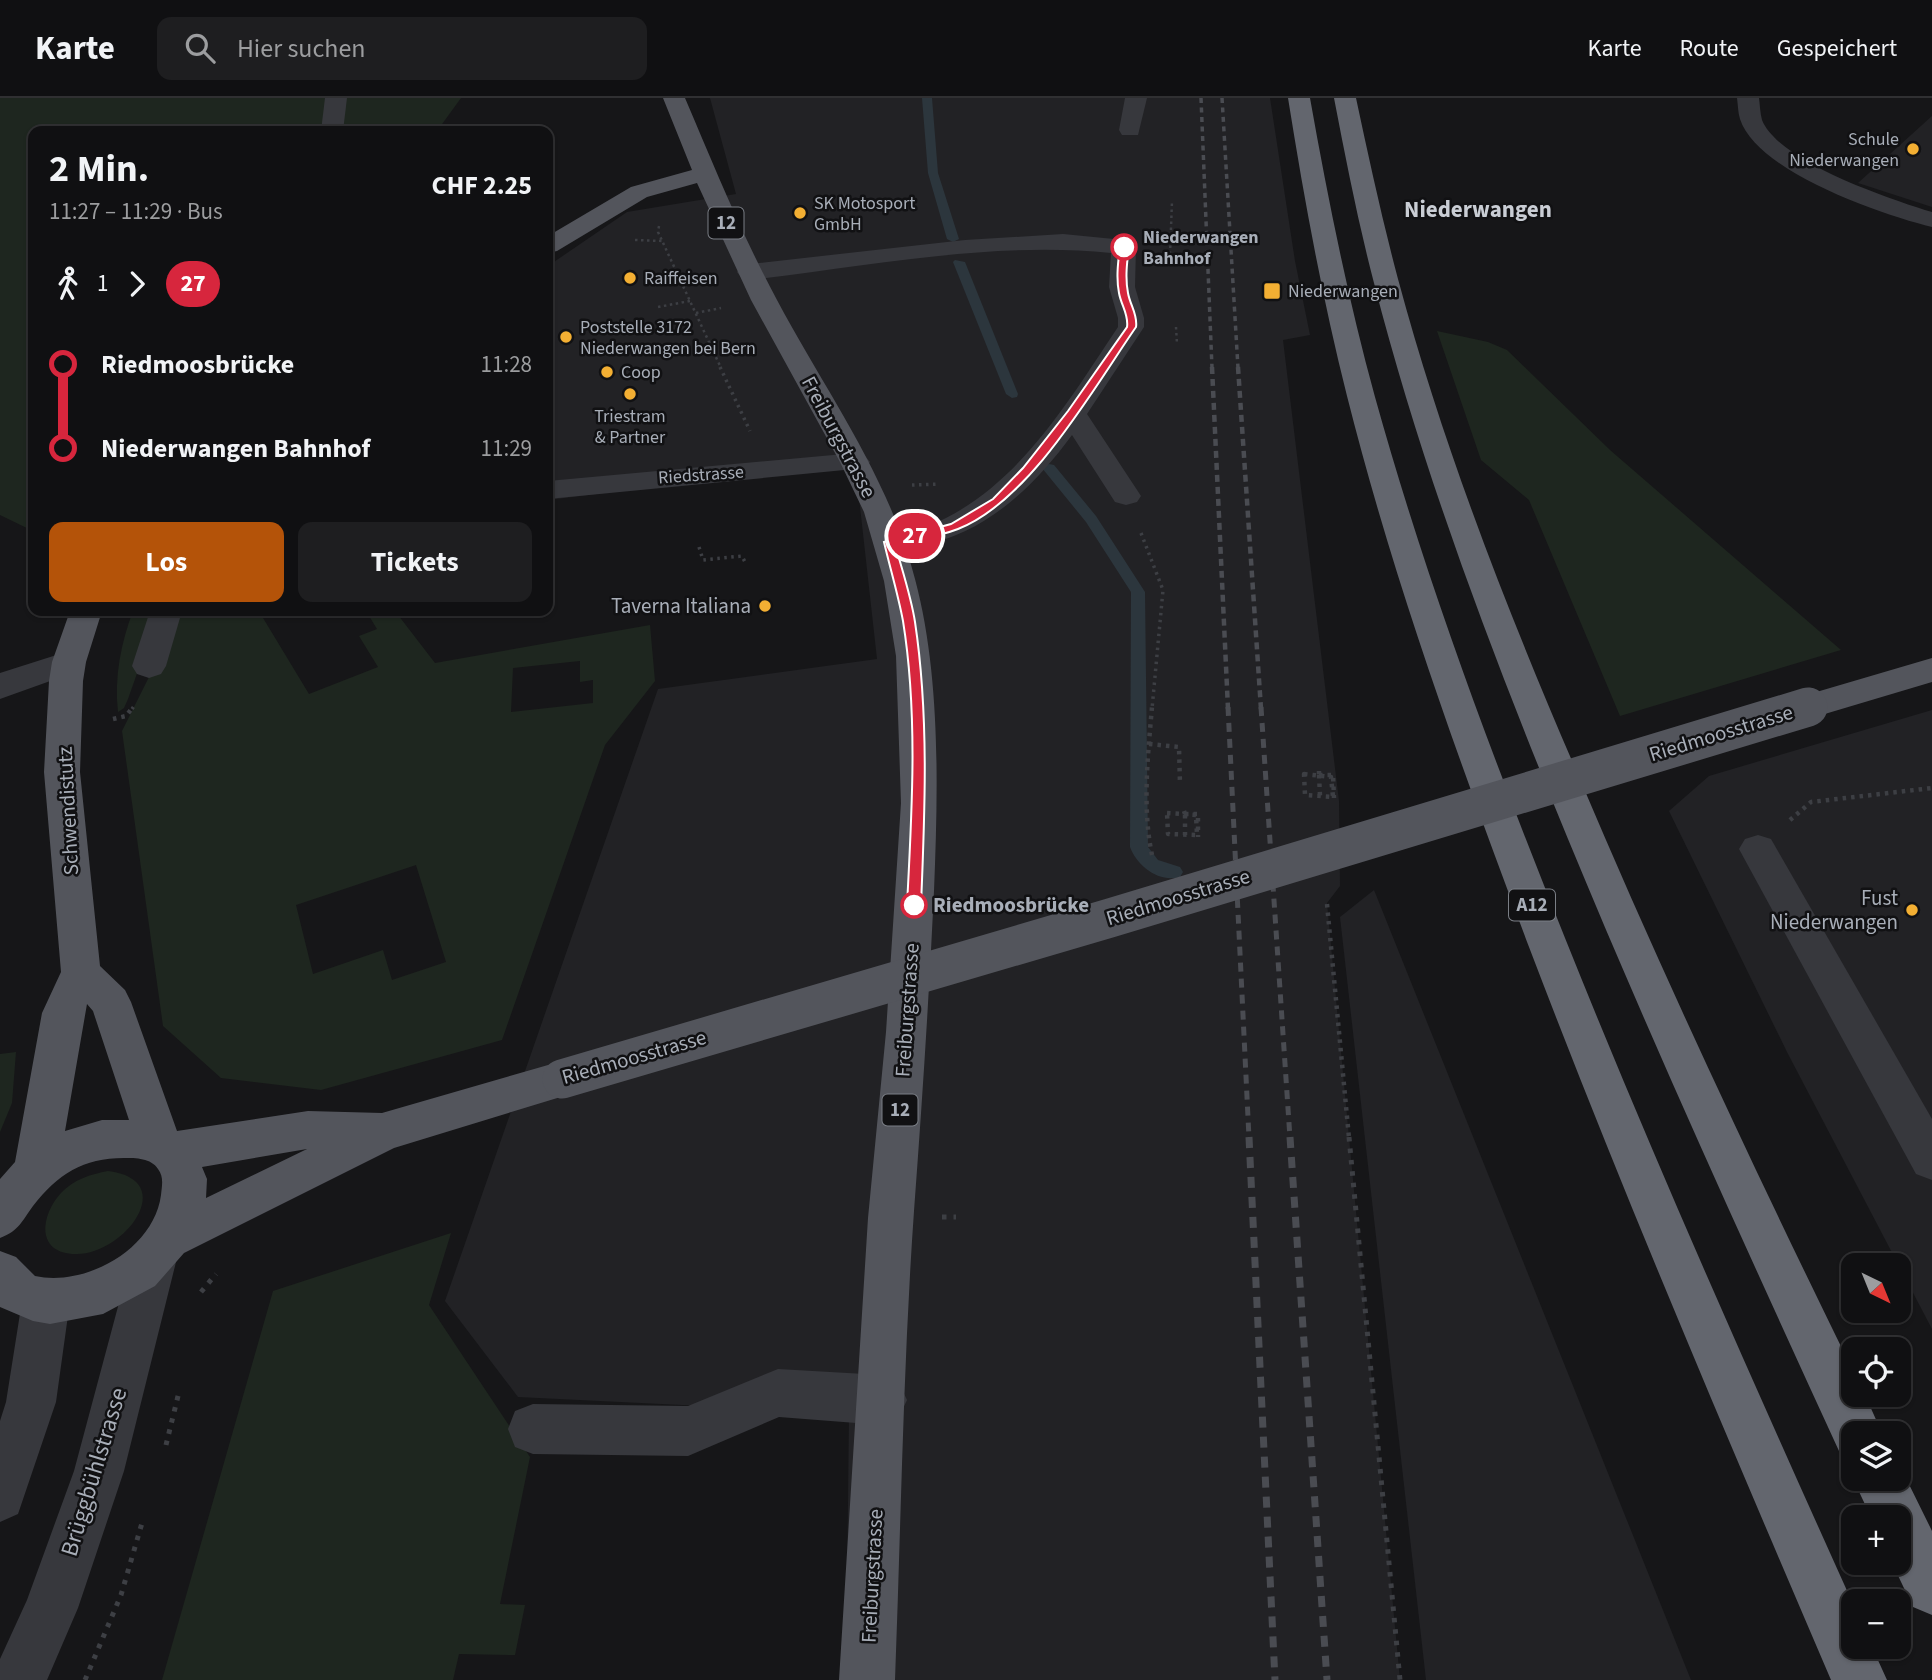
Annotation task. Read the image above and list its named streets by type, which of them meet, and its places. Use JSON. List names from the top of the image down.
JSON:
{
  "streets": {
    "highway": ["A12"],
    "main road": [
      "12",
      "Freiburgstrasse",
      "Riedmoosstrasse",
      "Schwendistutz"
    ],
    "street": ["Riedstrasse", "Brüggbühlstrasse"]
  },
  "crossings": [
    ["Freiburgstrasse", "Riedstrasse"],
    ["Riedmoosstrasse", "Brüggbühlstrasse"]
  ],
  "districts": ["Niederwangen"],
  "places": {
    "other": [
      "Schule Niederwangen",
      "SK Motosport GmbH",
      "Niederwangen Bahnhof",
      "Raiffeisen",
      "Poststelle 3172 Niederwangen bei Bern",
      "Coop",
      "Triestram & Partner",
      "Taverna Italiana",
      "Riedmoosbrücke",
      "Fust Niederwangen"
    ],
    "transit": ["Niederwangen"]
  },
  "lines": ["bus line 27"],
  "north": "bottom right",
  "page": {
    "header": "Karte",
    "search": "Hier suchen",
    "nav": ["Karte", "Route", "Gespeichert"],
    "on_map": "27",
    "heading": ["2 Min.", "11:27 – 11:29 · Bus", "CHF 2.25"],
    "legs": ["1", "27"],
    "list": [
      {
        "name": "Riedmoosbrücke",
        "value": "11:28"
      },
      {
        "name": "Niederwangen Bahnhof",
        "value": "11:29"
      }
    ],
    "buttons": ["Los", "Tickets"],
    "map_buttons": ["+", "−"]
  }
}
